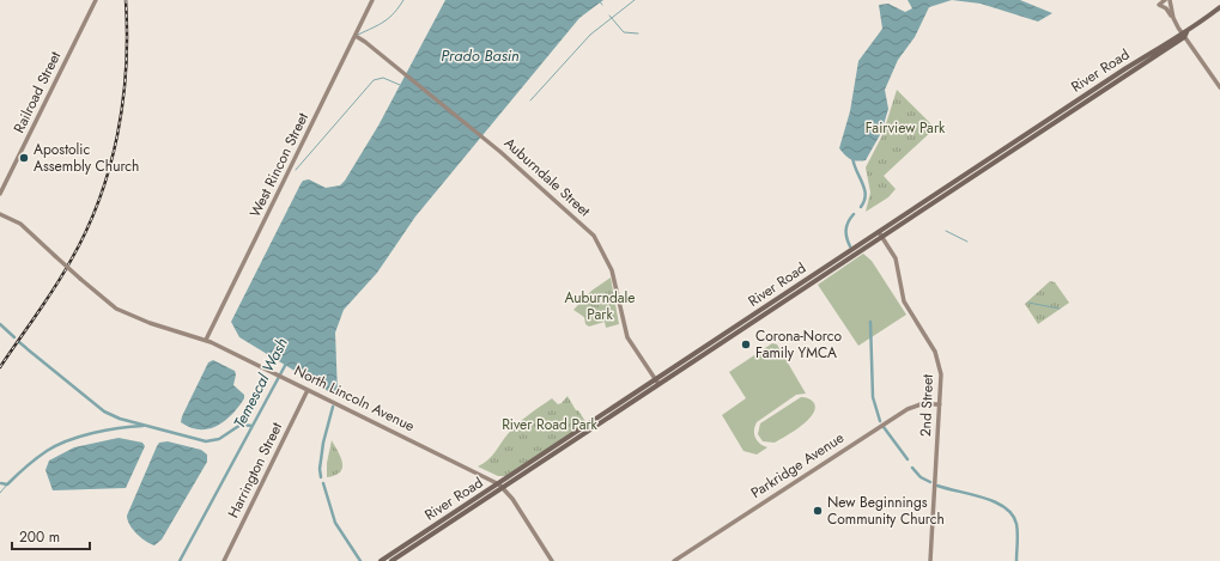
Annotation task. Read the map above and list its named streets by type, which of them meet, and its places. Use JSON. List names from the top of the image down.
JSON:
{
  "streets": {
    "main road": [
      "River Road",
      "Railroad Street",
      "West Rincon Street",
      "Auburndale Street",
      "North Lincoln Avenue",
      "2nd Street",
      "Parkridge Avenue",
      "Harrington Street"
    ]
  },
  "crossings": [
    ["River Road", "Auburndale Street"],
    ["River Road", "North Lincoln Avenue"],
    ["River Road", "2nd Street"],
    ["West Rincon Street", "Auburndale Street"],
    ["West Rincon Street", "North Lincoln Avenue"],
    ["North Lincoln Avenue", "Harrington Street"],
    ["2nd Street", "Parkridge Avenue"]
  ],
  "water": ["Prado Basin", "Temescal Wash"],
  "parks": ["Fairview Park", "Auburndale Park", "River Road Park"],
  "places": ["Apostolic Assembly Church", "Corona-Norco Family YMCA", "New Beginnings Community Church"],
  "scale_bar": "200 m"
}
